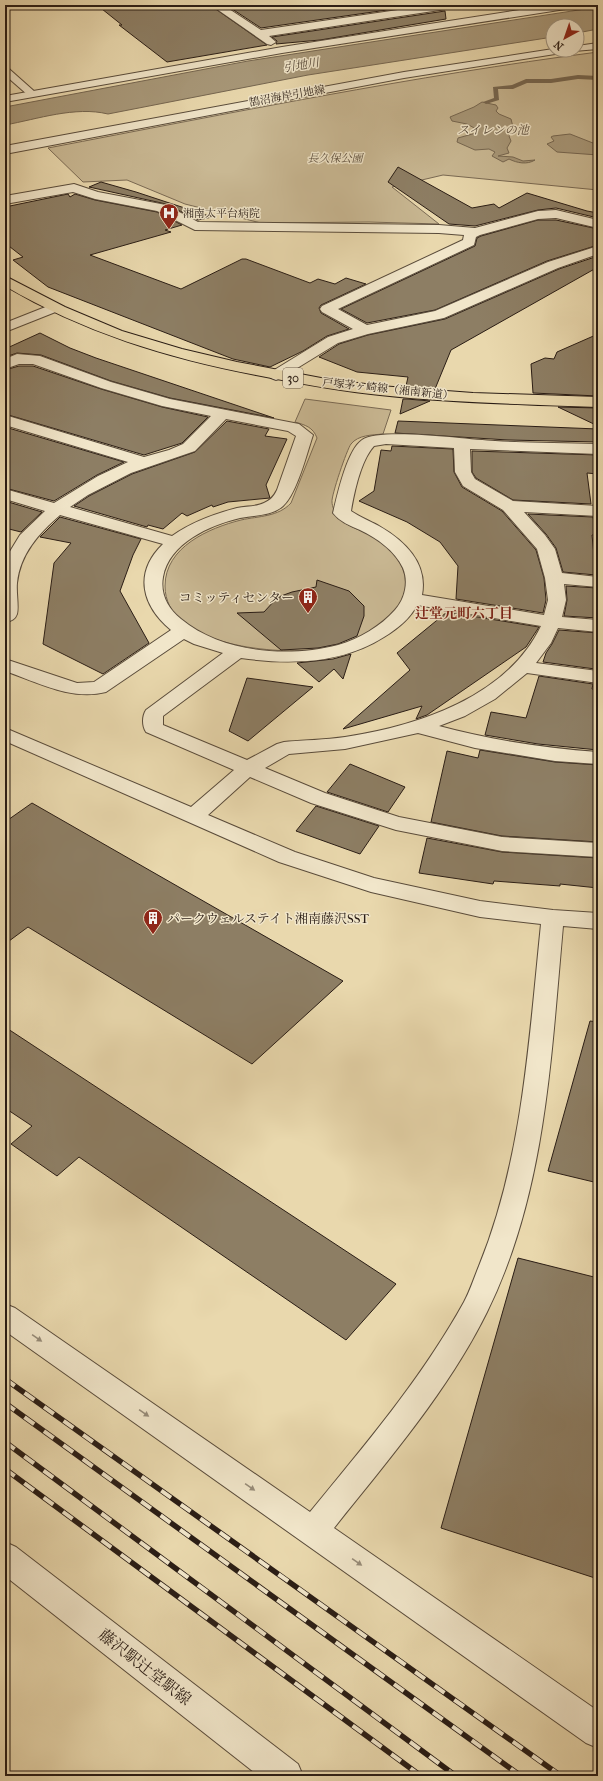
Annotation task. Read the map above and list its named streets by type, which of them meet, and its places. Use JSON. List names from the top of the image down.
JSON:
{
  "streets": {
    "main road": ["30", "戸塚茅ヶ崎線（湘南新道）"],
    "street": ["鵠沼海岸引地線", "藤沢駅辻堂駅線"]
  },
  "districts": ["辻堂元町六丁目"],
  "water": ["引地川", "スイレンの池"],
  "parks": ["長久保公園"],
  "places": {
    "hospital": ["湘南太平台病院"],
    "building": ["コミッティセンター", "パークウェルステイト湘南藤沢SST"]
  },
  "north": "bottom left"
}
